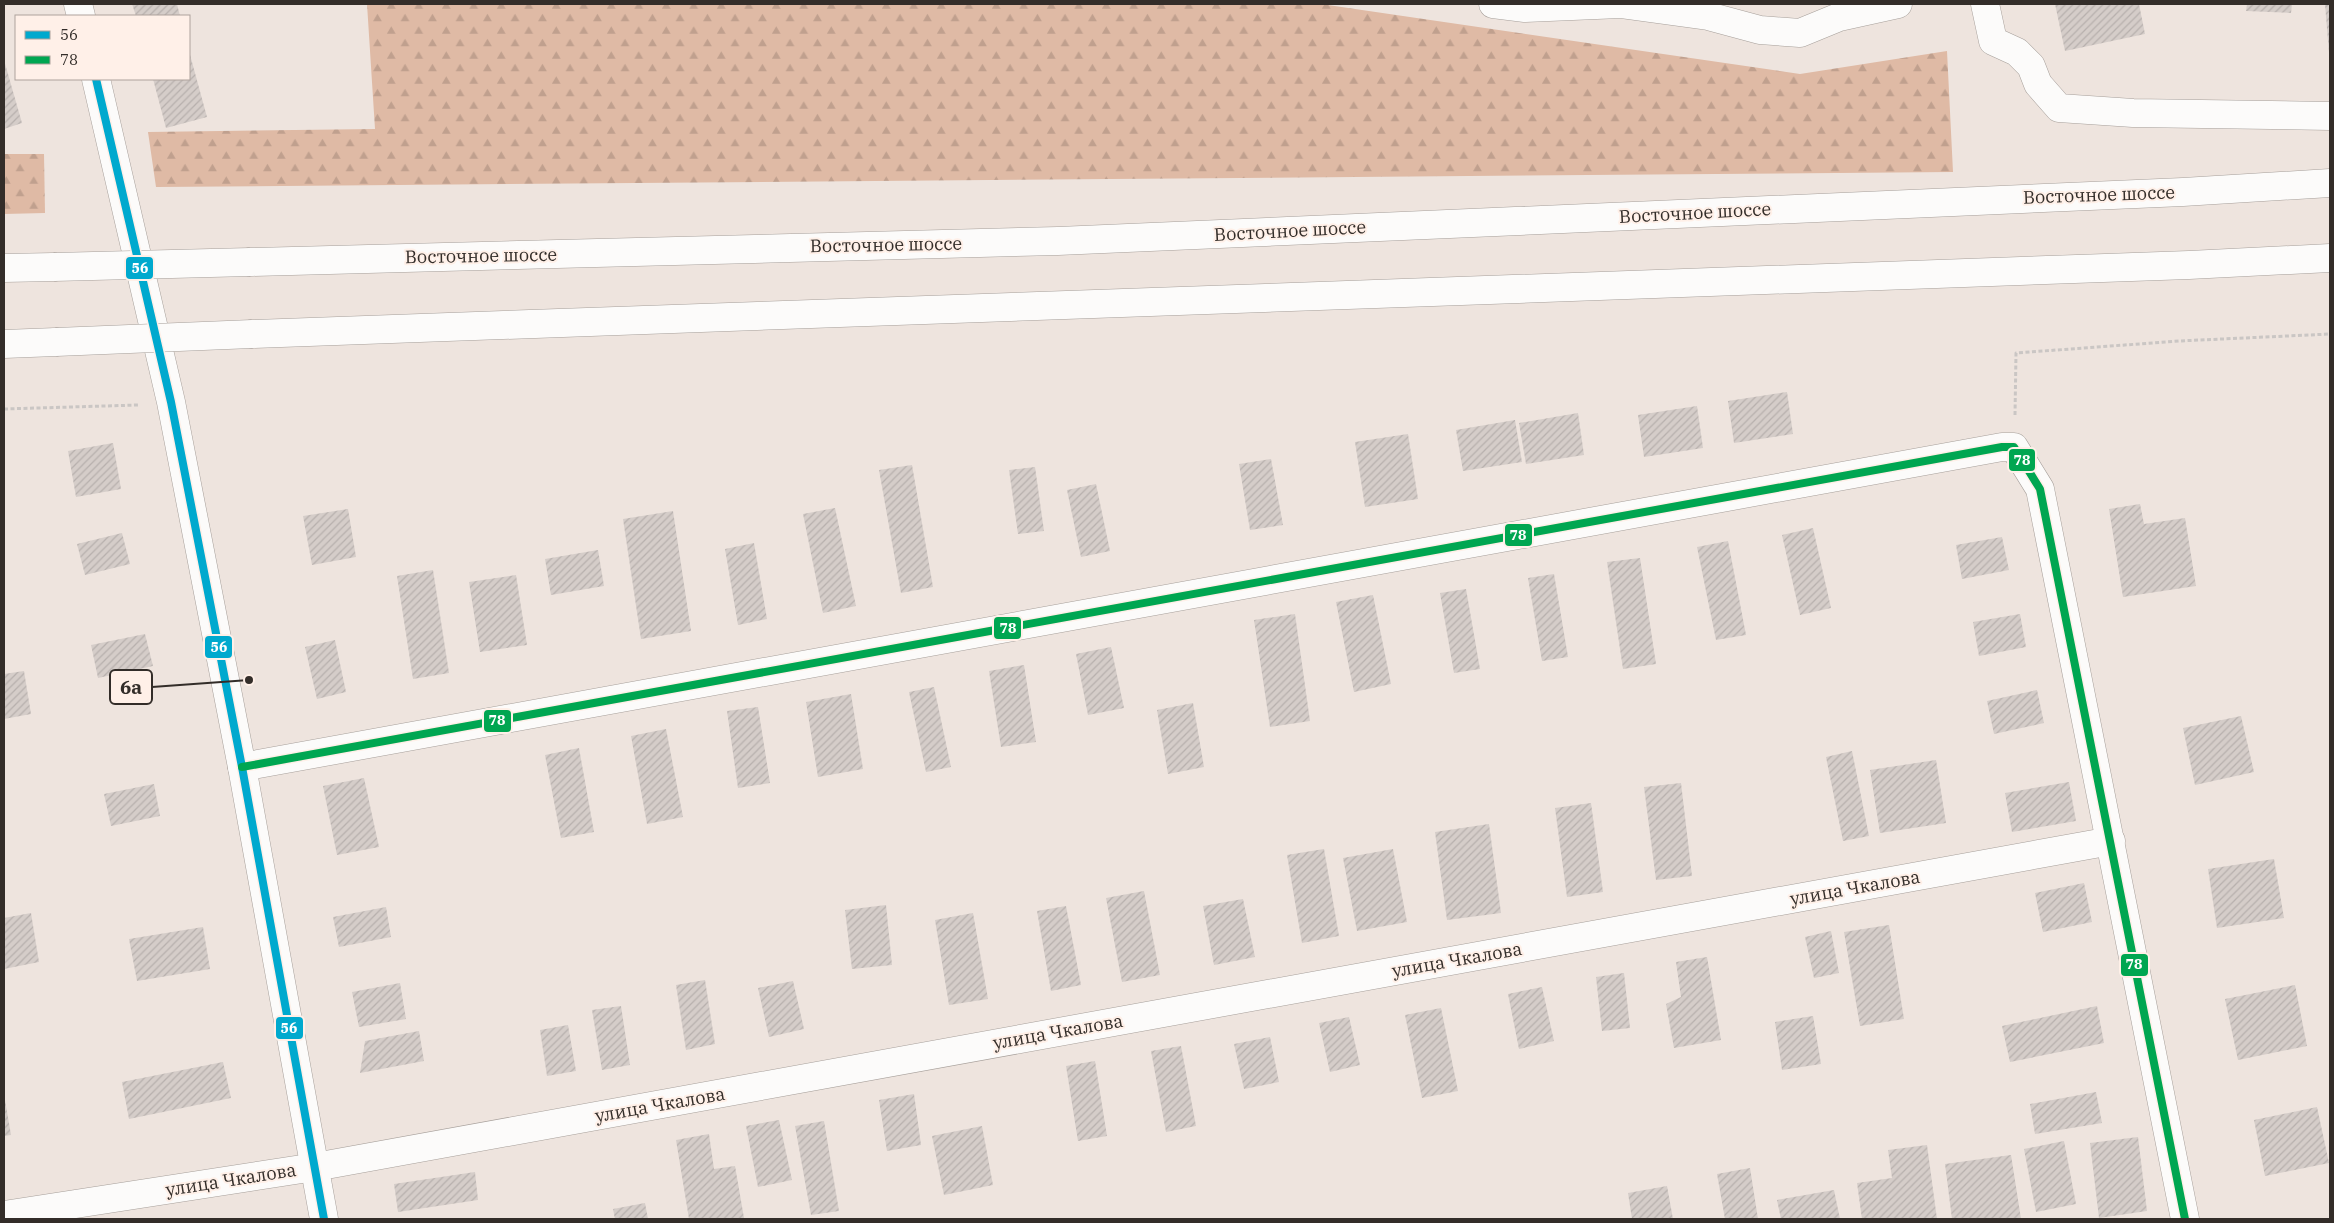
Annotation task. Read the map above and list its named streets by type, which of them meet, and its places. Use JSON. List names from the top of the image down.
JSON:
{
  "streets": {
    "main road": ["Восточное шоссе", "улица Чкалова"]
  },
  "places": ["6а"],
  "lines": ["transit line 56", "transit line 78"],
  "legend": ["56", "78"]
}
